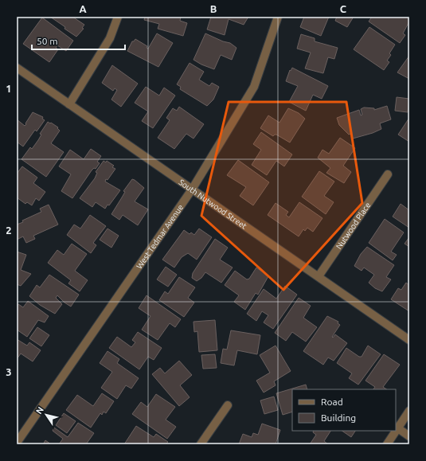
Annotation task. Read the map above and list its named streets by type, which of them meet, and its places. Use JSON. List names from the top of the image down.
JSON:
{
  "streets": {
    "street": ["South Nutwood Street", "Nutwood Place", "West Tedmar Avenue"]
  },
  "crossings": [
    ["South Nutwood Street", "Nutwood Place"],
    ["South Nutwood Street", "West Tedmar Avenue"]
  ],
  "legend": ["Road", "Building"],
  "scale_bar": "50 m",
  "north": "top left",
  "grid": {
    "columns": ["A", "B", "C"],
    "rows": ["1", "2", "3"]
  }
}
